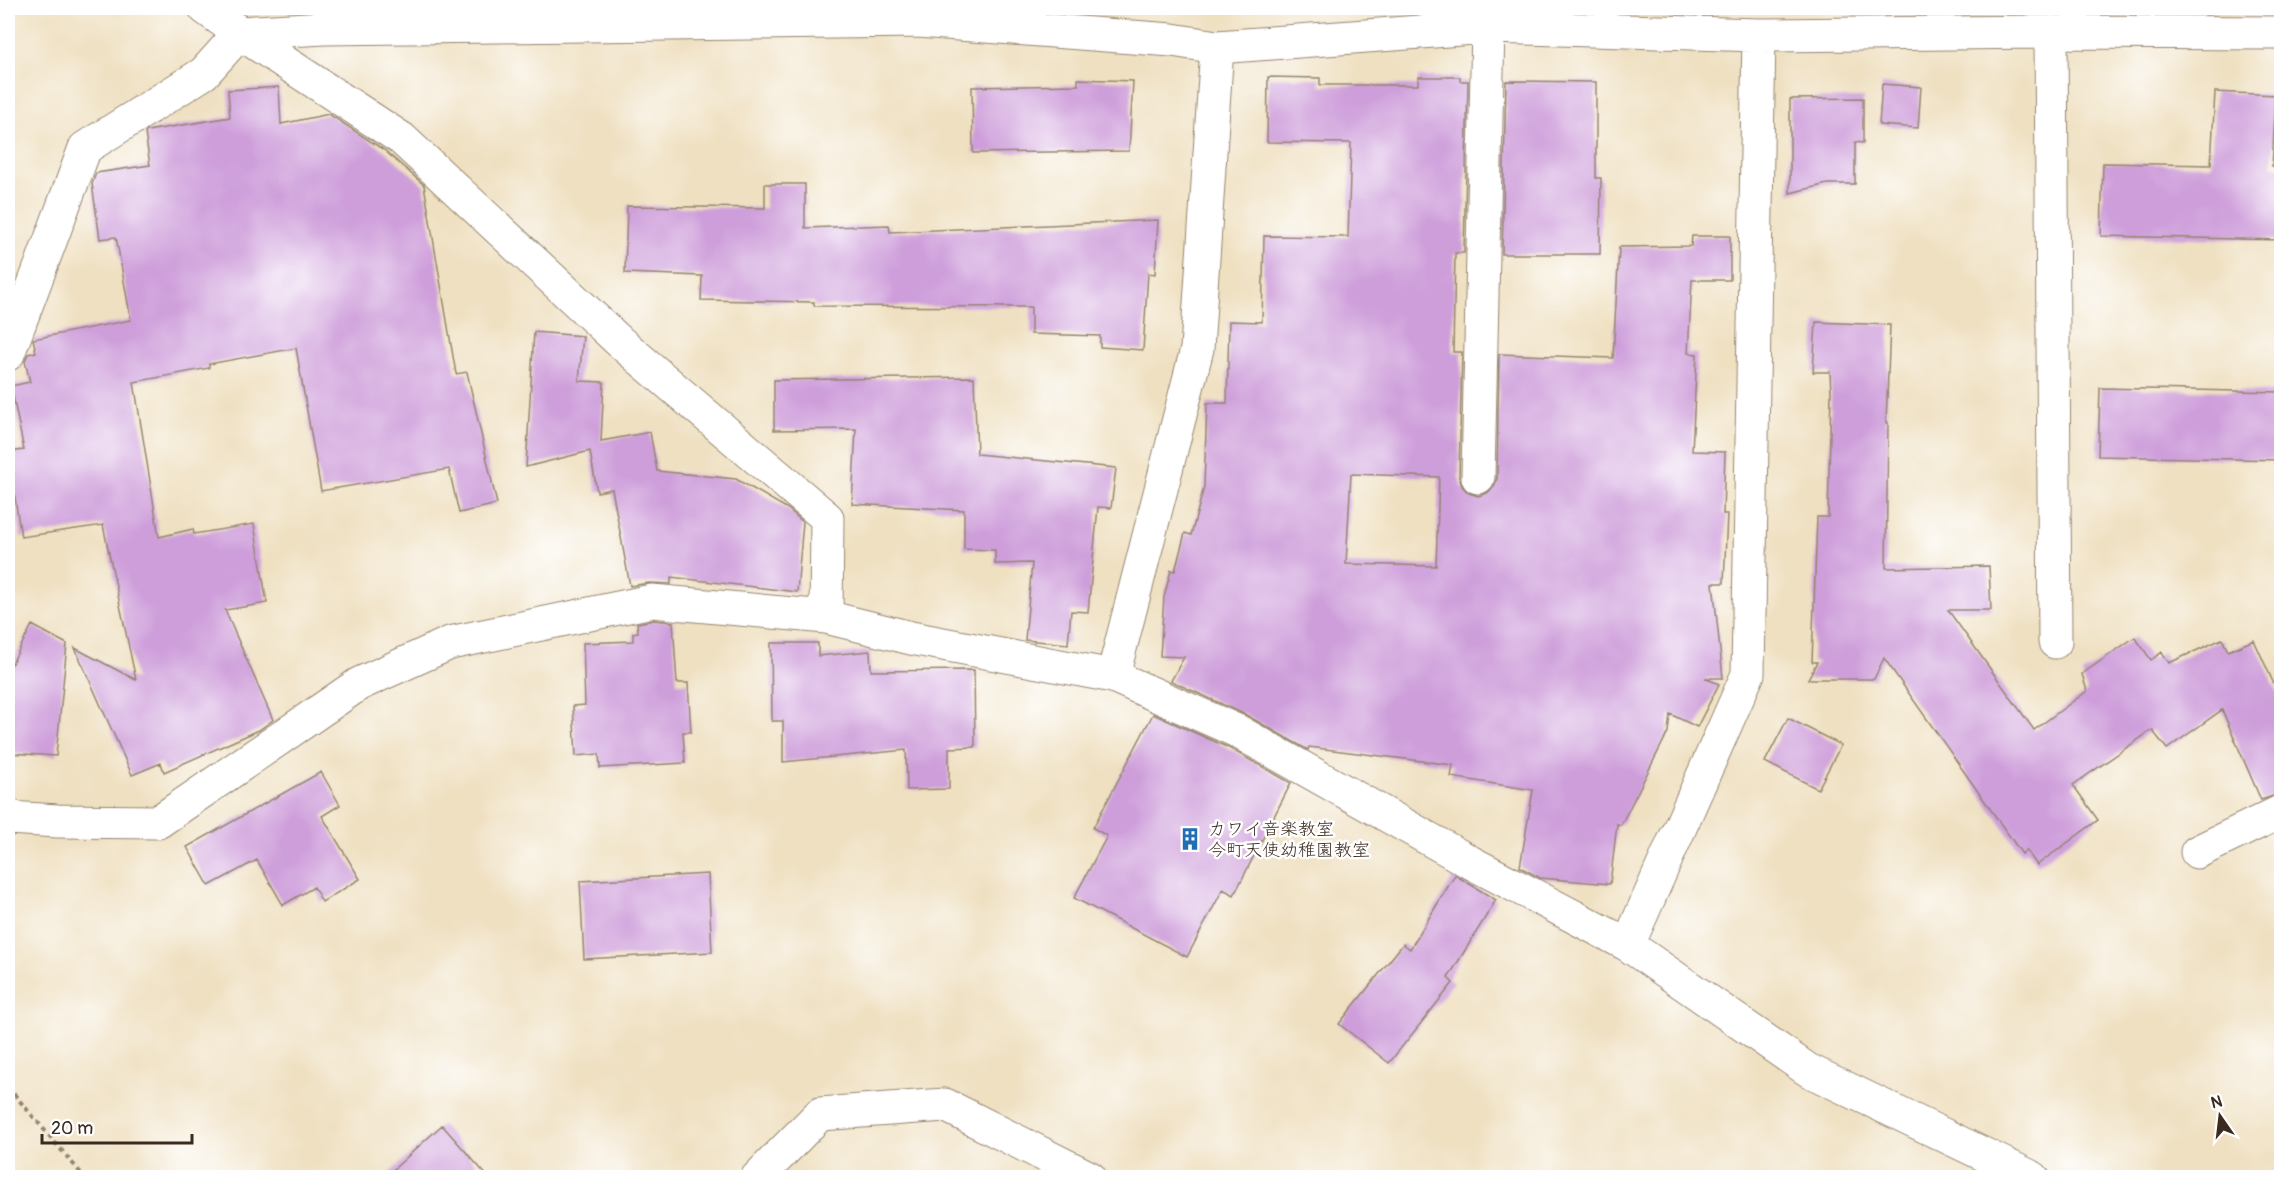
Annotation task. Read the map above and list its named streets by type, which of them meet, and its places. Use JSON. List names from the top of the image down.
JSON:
{
  "places": {
    "building": ["カワイ音楽教室 今町天使幼稚園教室"]
  },
  "scale_bar": "20 m",
  "north": "top"
}
